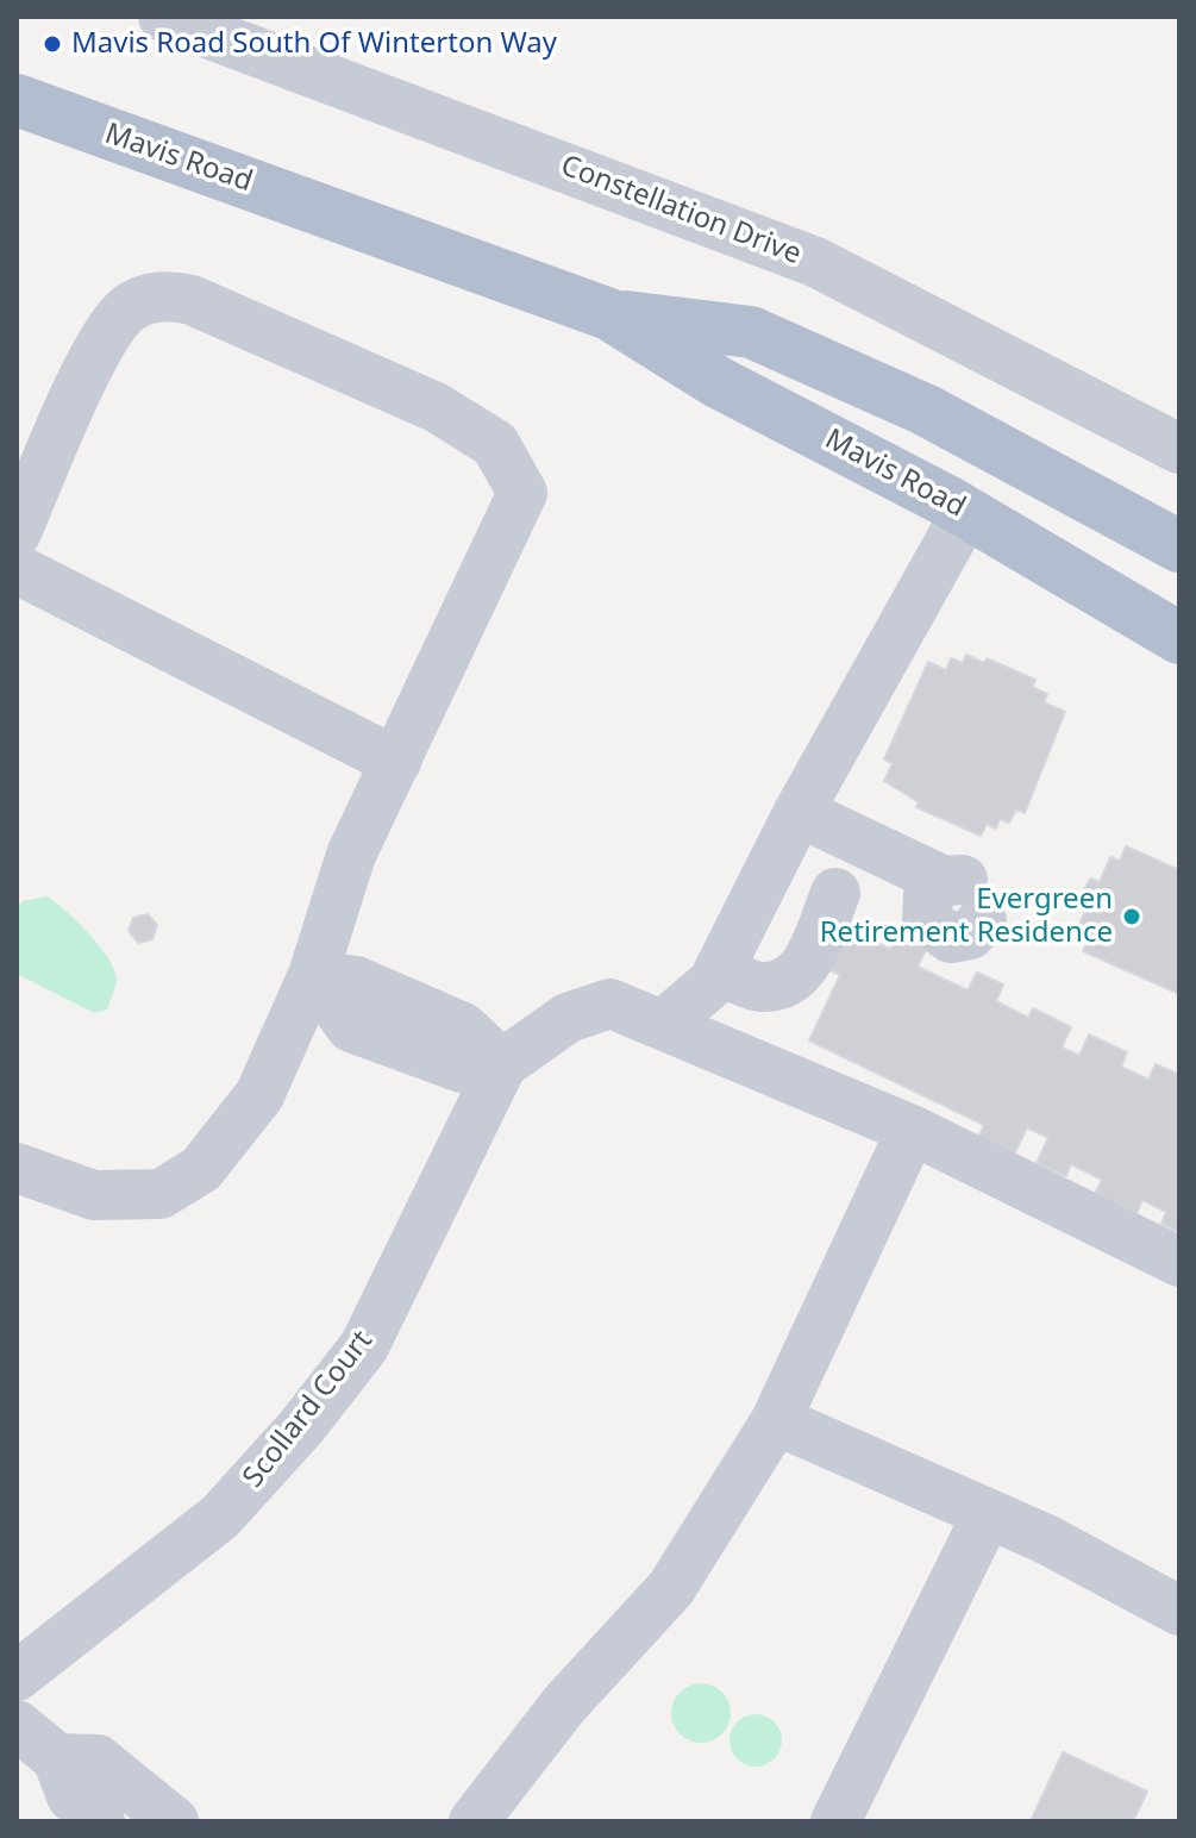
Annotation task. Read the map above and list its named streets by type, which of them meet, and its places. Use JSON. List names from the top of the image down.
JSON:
{
  "streets": {
    "main road": ["Mavis Road"],
    "street": ["Constellation Drive", "Scollard Court"]
  },
  "places": ["Mavis Road South Of Winterton Way", "Evergreen Retirement Residence"]
}
